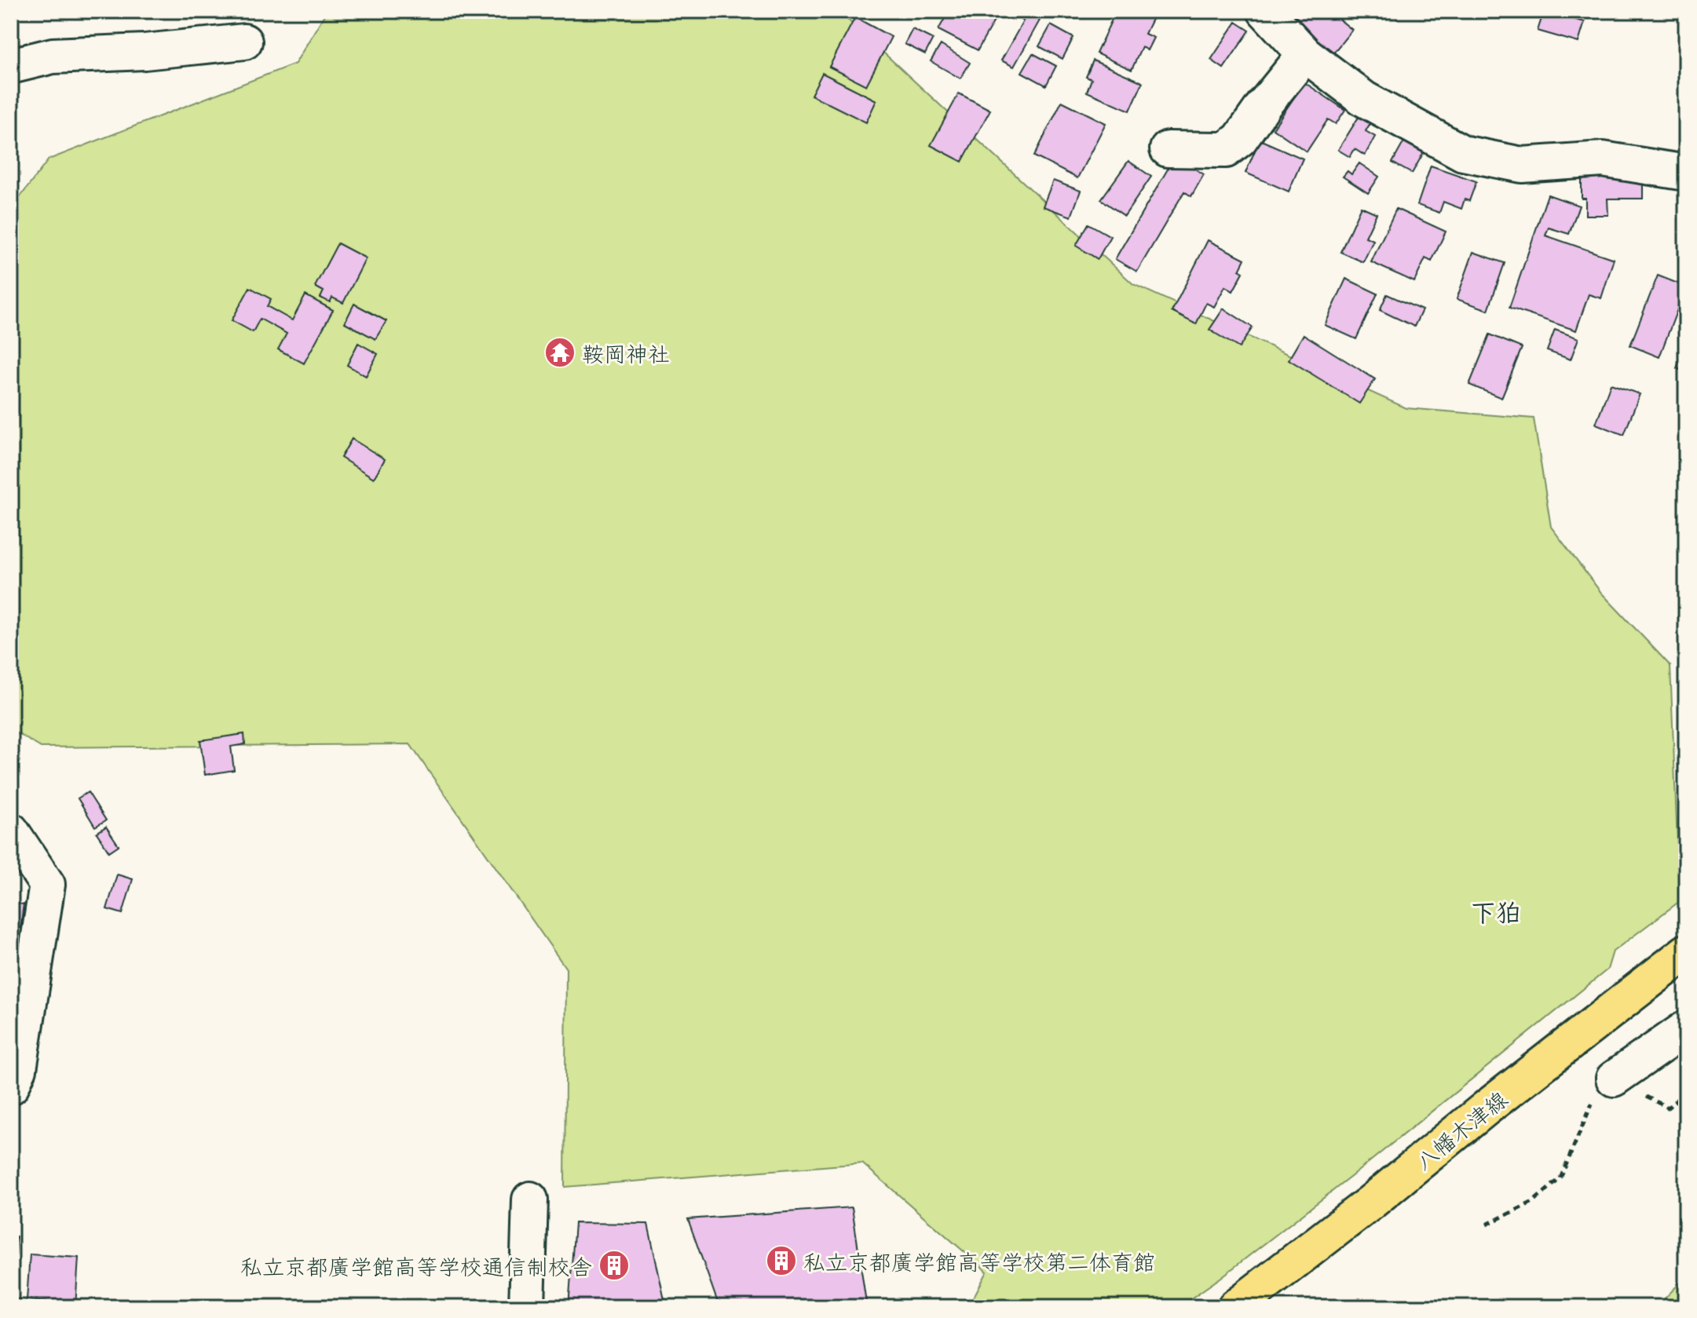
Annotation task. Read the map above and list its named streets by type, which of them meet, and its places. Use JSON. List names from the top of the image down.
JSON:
{
  "streets": {
    "main road": ["八幡木津線"]
  },
  "districts": ["下狛"],
  "places": {
    "temple": ["鞍岡神社"],
    "building": ["私立京都廣学館高等学校第二体育館", "私立京都廣学館高等学校通信制校舎"]
  }
}
